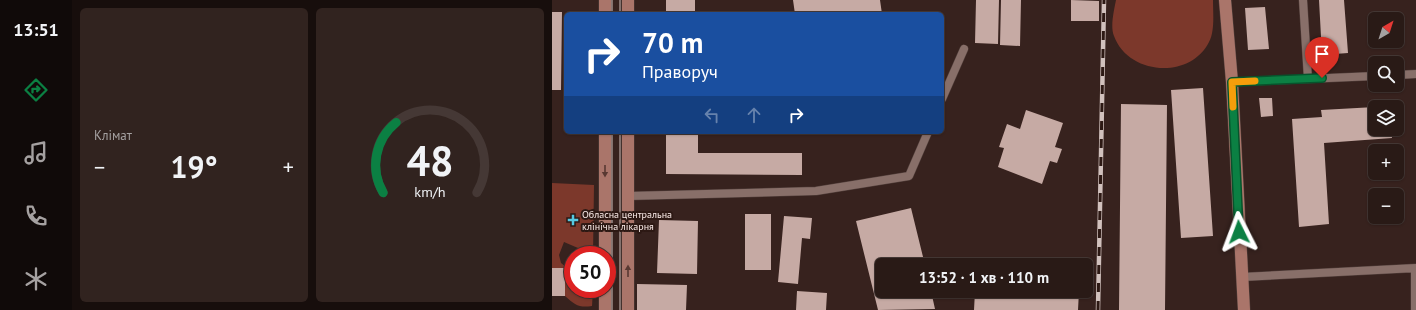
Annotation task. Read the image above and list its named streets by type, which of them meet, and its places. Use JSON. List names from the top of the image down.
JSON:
{
  "places": {
    "health": ["Обласна центральна клінічна лікарня"]
  },
  "north": "top right",
  "page": {
    "tabs": "13:51",
    "tile": "Клімат",
    "map_buttons": ["+", "−"],
    "turn": ["70 m", "Праворуч"],
    "heat": ["−", "19°", "+"],
    "limit": "50",
    "trip": "13:52 · 1 хв · 110 m",
    "gauge": ["48", "km/h"]
  }
}
